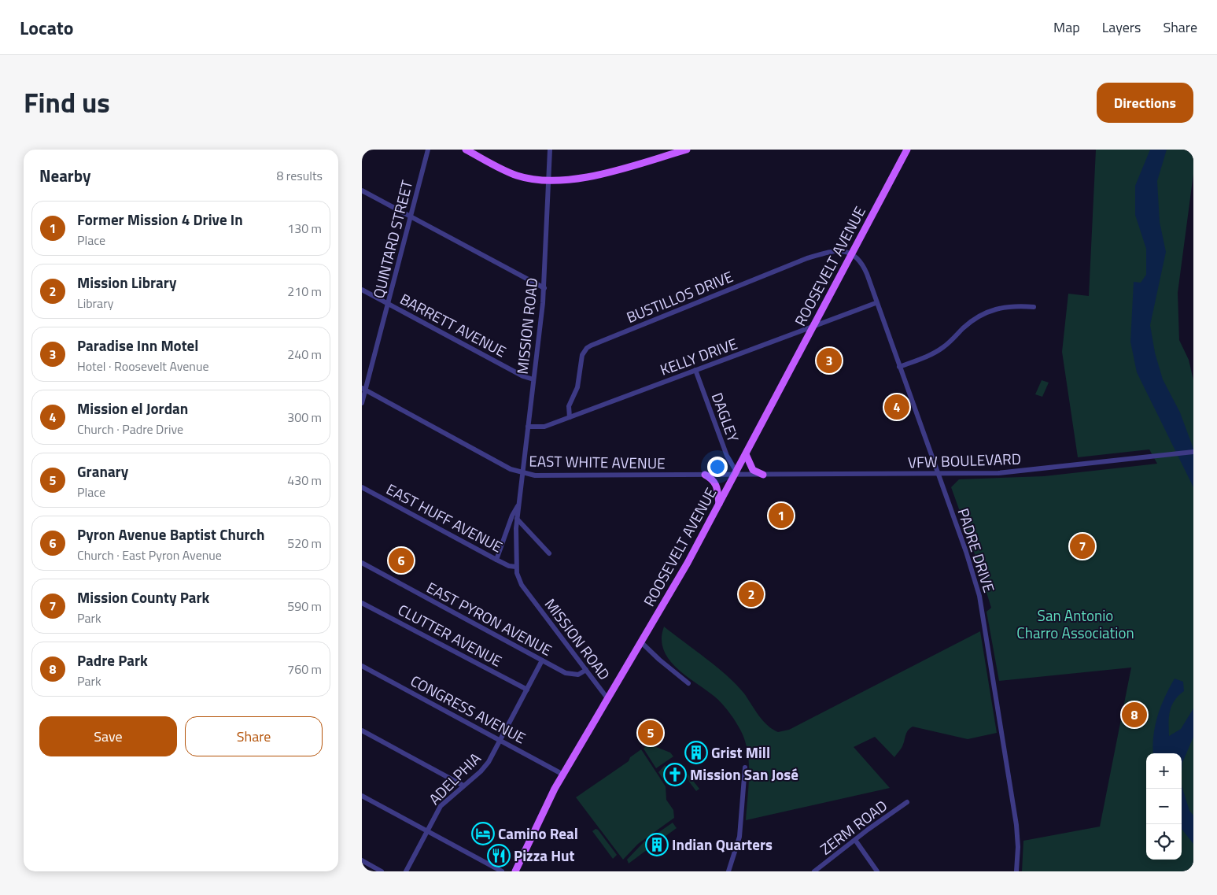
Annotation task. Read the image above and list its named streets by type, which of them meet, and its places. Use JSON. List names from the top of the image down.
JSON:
{
  "streets": {
    "main road": ["ROOSEVELT AVENUE"],
    "street": [
      "QUINTARD STREET",
      "BUSTILLOS DRIVE",
      "BARRETT AVENUE",
      "MISSION ROAD",
      "KELLY DRIVE",
      "DAGLEY",
      "VFW BOULEVARD",
      "EAST WHITE AVENUE",
      "EAST HUFF AVENUE",
      "PADRE DRIVE",
      "EAST PYRON AVENUE",
      "CLUTTER AVENUE",
      "CONGRESS AVENUE",
      "ADELPHIA",
      "ZERM ROAD"
    ]
  },
  "crossings": [
    ["QUINTARD STREET", "BARRETT AVENUE"],
    ["QUINTARD STREET", "EAST WHITE AVENUE"],
    ["ROOSEVELT AVENUE", "BUSTILLOS DRIVE"],
    ["ROOSEVELT AVENUE", "MISSION ROAD"],
    ["ROOSEVELT AVENUE", "KELLY DRIVE"],
    ["ROOSEVELT AVENUE", "DAGLEY"],
    ["ROOSEVELT AVENUE", "VFW BOULEVARD"],
    ["ROOSEVELT AVENUE", "EAST WHITE AVENUE"],
    ["ROOSEVELT AVENUE", "PADRE DRIVE"],
    ["ROOSEVELT AVENUE", "CONGRESS AVENUE"],
    ["BUSTILLOS DRIVE", "KELLY DRIVE"],
    ["BUSTILLOS DRIVE", "PADRE DRIVE"],
    ["BARRETT AVENUE", "MISSION ROAD"],
    ["MISSION ROAD", "KELLY DRIVE"],
    ["MISSION ROAD", "EAST WHITE AVENUE"],
    ["MISSION ROAD", "EAST HUFF AVENUE"],
    ["MISSION ROAD", "EAST PYRON AVENUE"],
    ["KELLY DRIVE", "DAGLEY"],
    ["KELLY DRIVE", "PADRE DRIVE"],
    ["DAGLEY", "VFW BOULEVARD"],
    ["DAGLEY", "EAST WHITE AVENUE"],
    ["VFW BOULEVARD", "EAST WHITE AVENUE"],
    ["VFW BOULEVARD", "PADRE DRIVE"],
    ["EAST PYRON AVENUE", "ADELPHIA"],
    ["CLUTTER AVENUE", "ADELPHIA"],
    ["CONGRESS AVENUE", "ADELPHIA"]
  ],
  "parks": ["San Antonio Charro Association"],
  "places": {
    "building": ["Grist Mill", "Indian Quarters"],
    "church": ["Mission San José"],
    "hotel": ["Camino Real"],
    "restaurant": ["Pizza Hut"]
  },
  "page": {
    "header": "Locato",
    "nav": ["Map", "Layers", "Share"],
    "title": "Find us",
    "buttons": [
      "Directions",
      ["Save", "Share"]
    ],
    "heading": ["Nearby", "8 results"],
    "list": [
      {
        "mark": "1",
        "name": "Former Mission 4 Drive In",
        "note": "Place",
        "value": "130 m"
      },
      {
        "mark": "2",
        "name": "Mission Library",
        "note": "Library",
        "value": "210 m"
      },
      {
        "mark": "3",
        "name": "Paradise Inn Motel",
        "note": "Hotel · Roosevelt Avenue",
        "value": "240 m"
      },
      {
        "mark": "4",
        "name": "Mission el Jordan",
        "note": "Church · Padre Drive",
        "value": "300 m"
      },
      {
        "mark": "5",
        "name": "Granary",
        "note": "Place",
        "value": "430 m"
      },
      {
        "mark": "6",
        "name": "Pyron Avenue Baptist Church",
        "note": "Church · East Pyron Avenue",
        "value": "520 m"
      },
      {
        "mark": "7",
        "name": "Mission County Park",
        "note": "Park",
        "value": "590 m"
      },
      {
        "mark": "8",
        "name": "Padre Park",
        "note": "Park",
        "value": "760 m"
      }
    ],
    "pins": [
      "3",
      "4",
      "1",
      "7",
      "6",
      "2",
      "8",
      "5"
    ],
    "map_buttons": ["+", "−"]
  }
}
